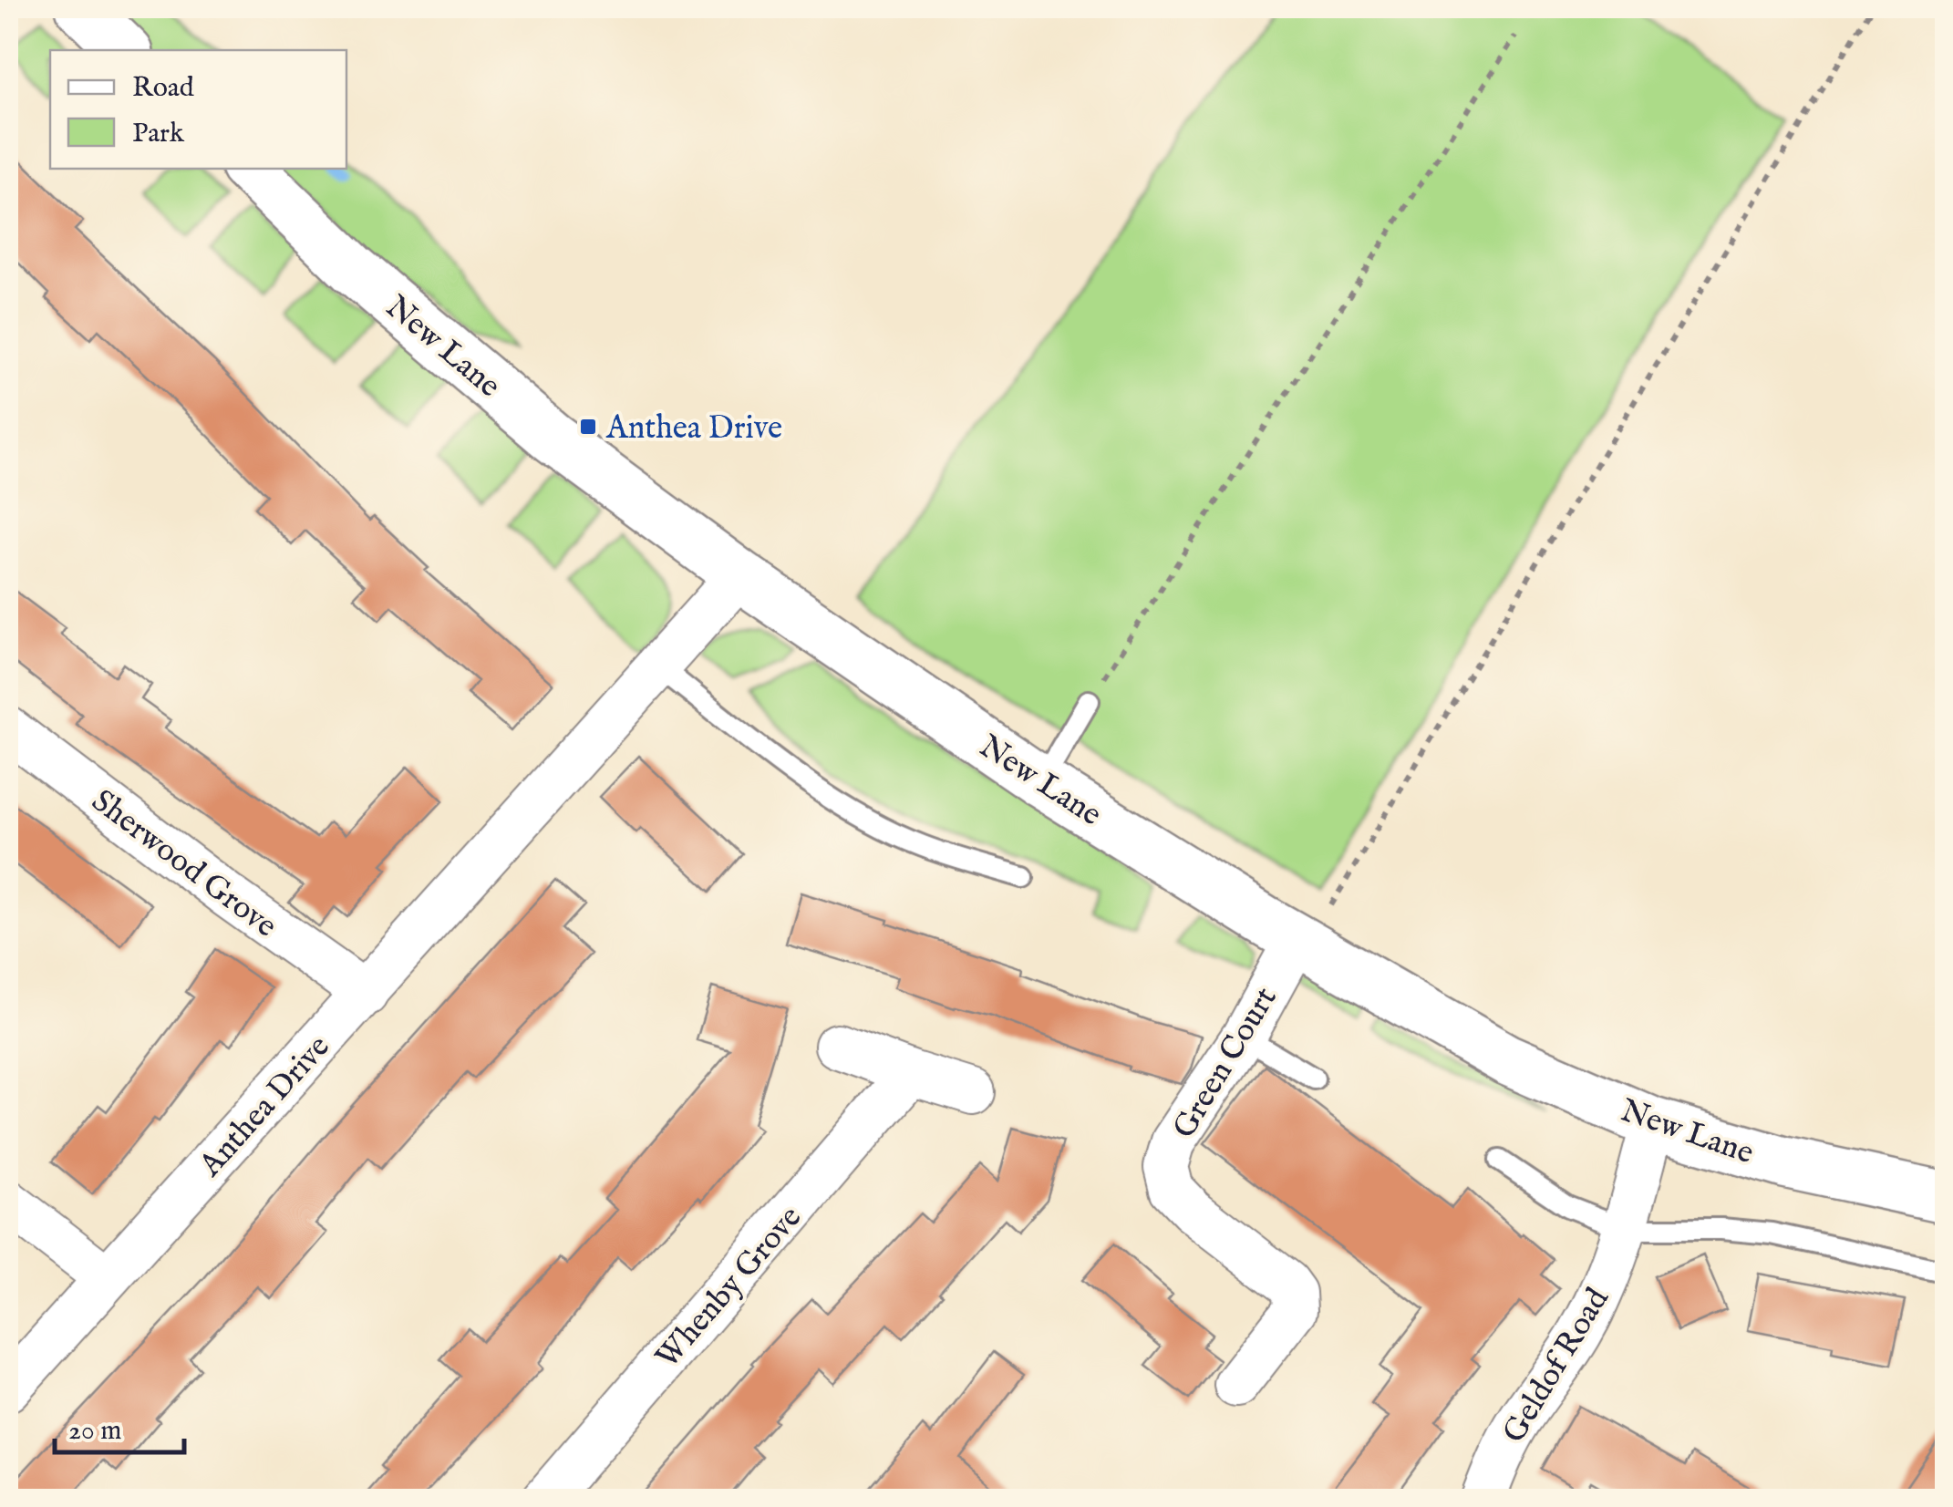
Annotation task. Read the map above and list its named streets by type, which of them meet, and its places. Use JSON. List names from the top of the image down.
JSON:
{
  "streets": {
    "street": [
      "New Lane",
      "Sherwood Grove",
      "Green Court",
      "Anthea Drive",
      "Whenby Grove",
      "Geldof Road"
    ]
  },
  "crossings": [
    ["New Lane", "Green Court"],
    ["New Lane", "Anthea Drive"],
    ["New Lane", "Geldof Road"],
    ["Sherwood Grove", "Anthea Drive"]
  ],
  "places": {
    "transit": ["Anthea Drive"]
  },
  "legend": ["Road", "Park"],
  "scale_bar": "20 m"
}
